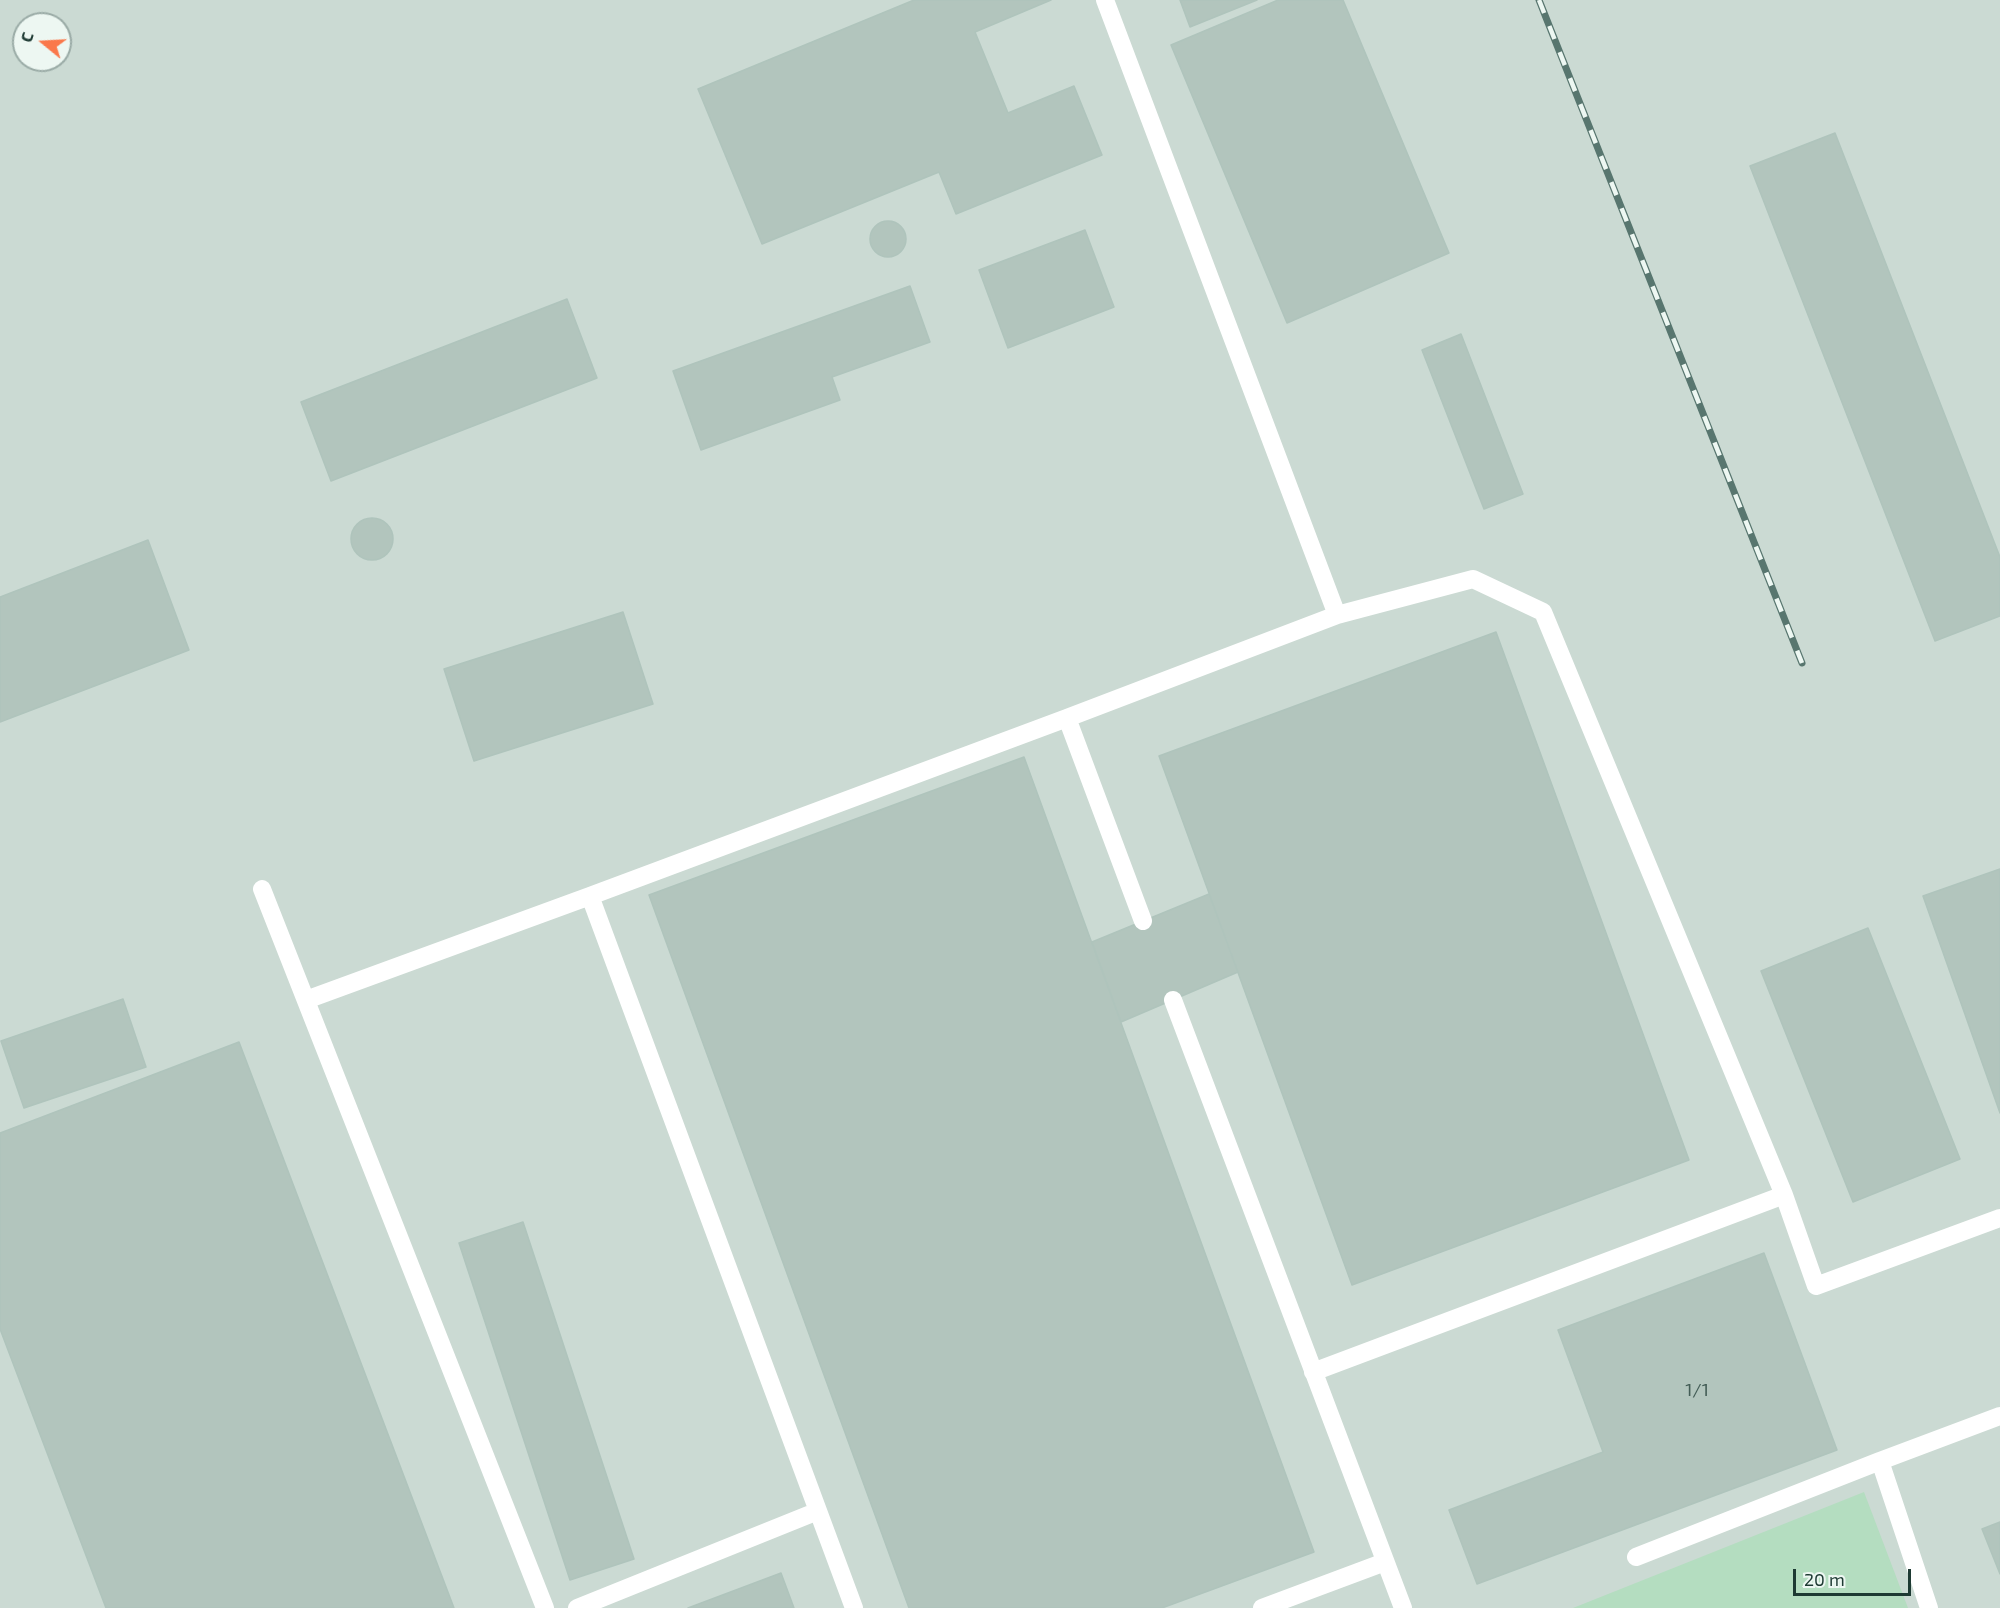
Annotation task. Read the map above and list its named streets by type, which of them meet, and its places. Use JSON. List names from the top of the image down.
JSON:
{
  "house_numbers": ["1/1"],
  "scale_bar": "20 m",
  "north": "left"
}
